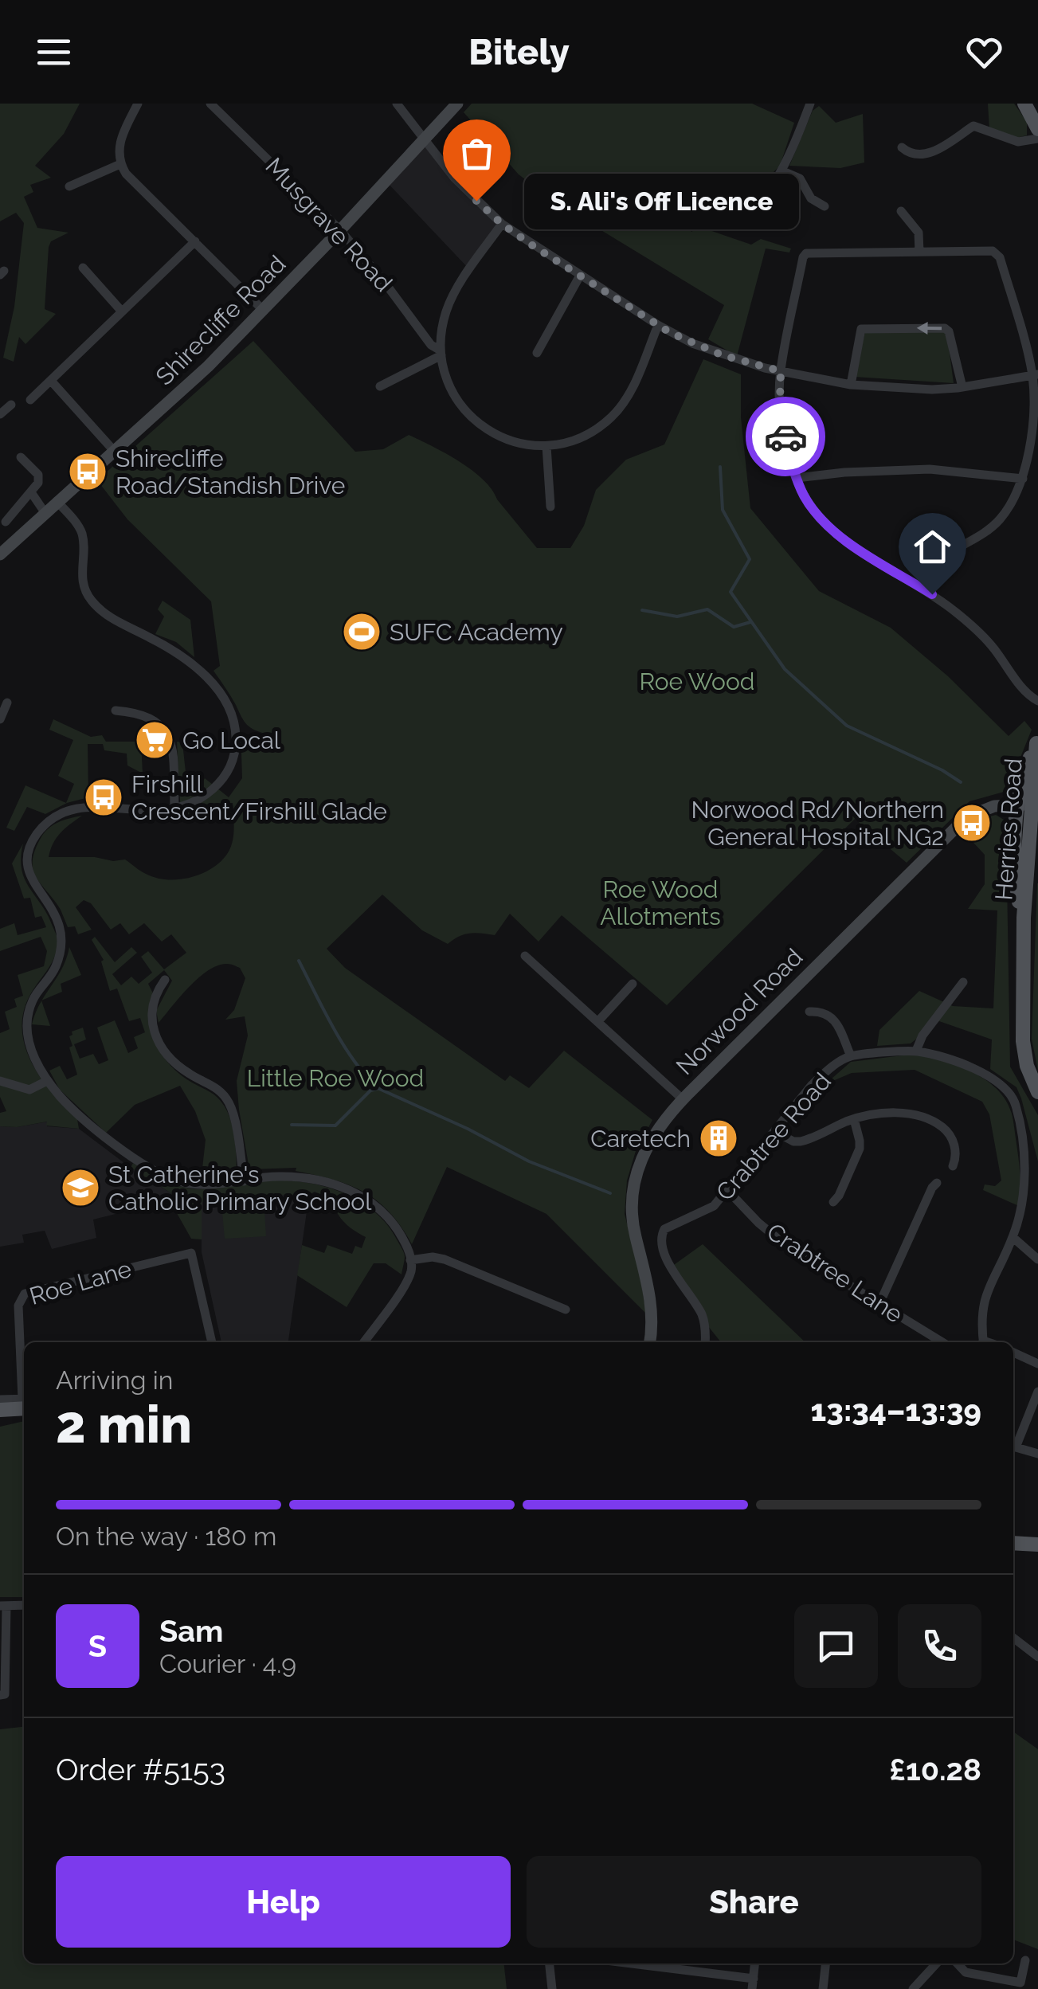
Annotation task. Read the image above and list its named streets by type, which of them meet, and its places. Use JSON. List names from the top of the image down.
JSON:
{
  "streets": {
    "main road": ["Herries Road"],
    "street": [
      "Musgrave Road",
      "Shirecliffe Road",
      "Norwood Road",
      "Crabtree Road",
      "Crabtree Lane",
      "Roe Lane"
    ]
  },
  "crossings": [
    ["Musgrave Road", "Shirecliffe Road"],
    ["Herries Road", "Norwood Road"],
    ["Crabtree Road", "Crabtree Lane"]
  ],
  "parks": ["Roe Wood", "Roe Wood Allotments", "Little Roe Wood"],
  "places": {
    "other": ["S. Ali's Off Licence"],
    "bus stop": ["Shirecliffe Road/Standish Drive", "Firshill Crescent/Firshill Glade", "Norwood Rd/Northern General Hospital NG2"],
    "sports": ["SUFC Academy"],
    "supermarket": ["Go Local"],
    "building": ["Caretech"],
    "school or university": ["St Catherine's Catholic Primary School"]
  },
  "page": {
    "header": "Bitely",
    "bubble": "S. Ali's Off Licence",
    "heading": ["2 min", "Arriving in", "13:34–13:39"],
    "panel": [
      "Sam",
      "Courier · 4.9",
      "Order #5153",
      "£10.28"
    ],
    "bar": "On the way · 180 m",
    "round": "S",
    "buttons": ["Help", "Share"]
  }
}
